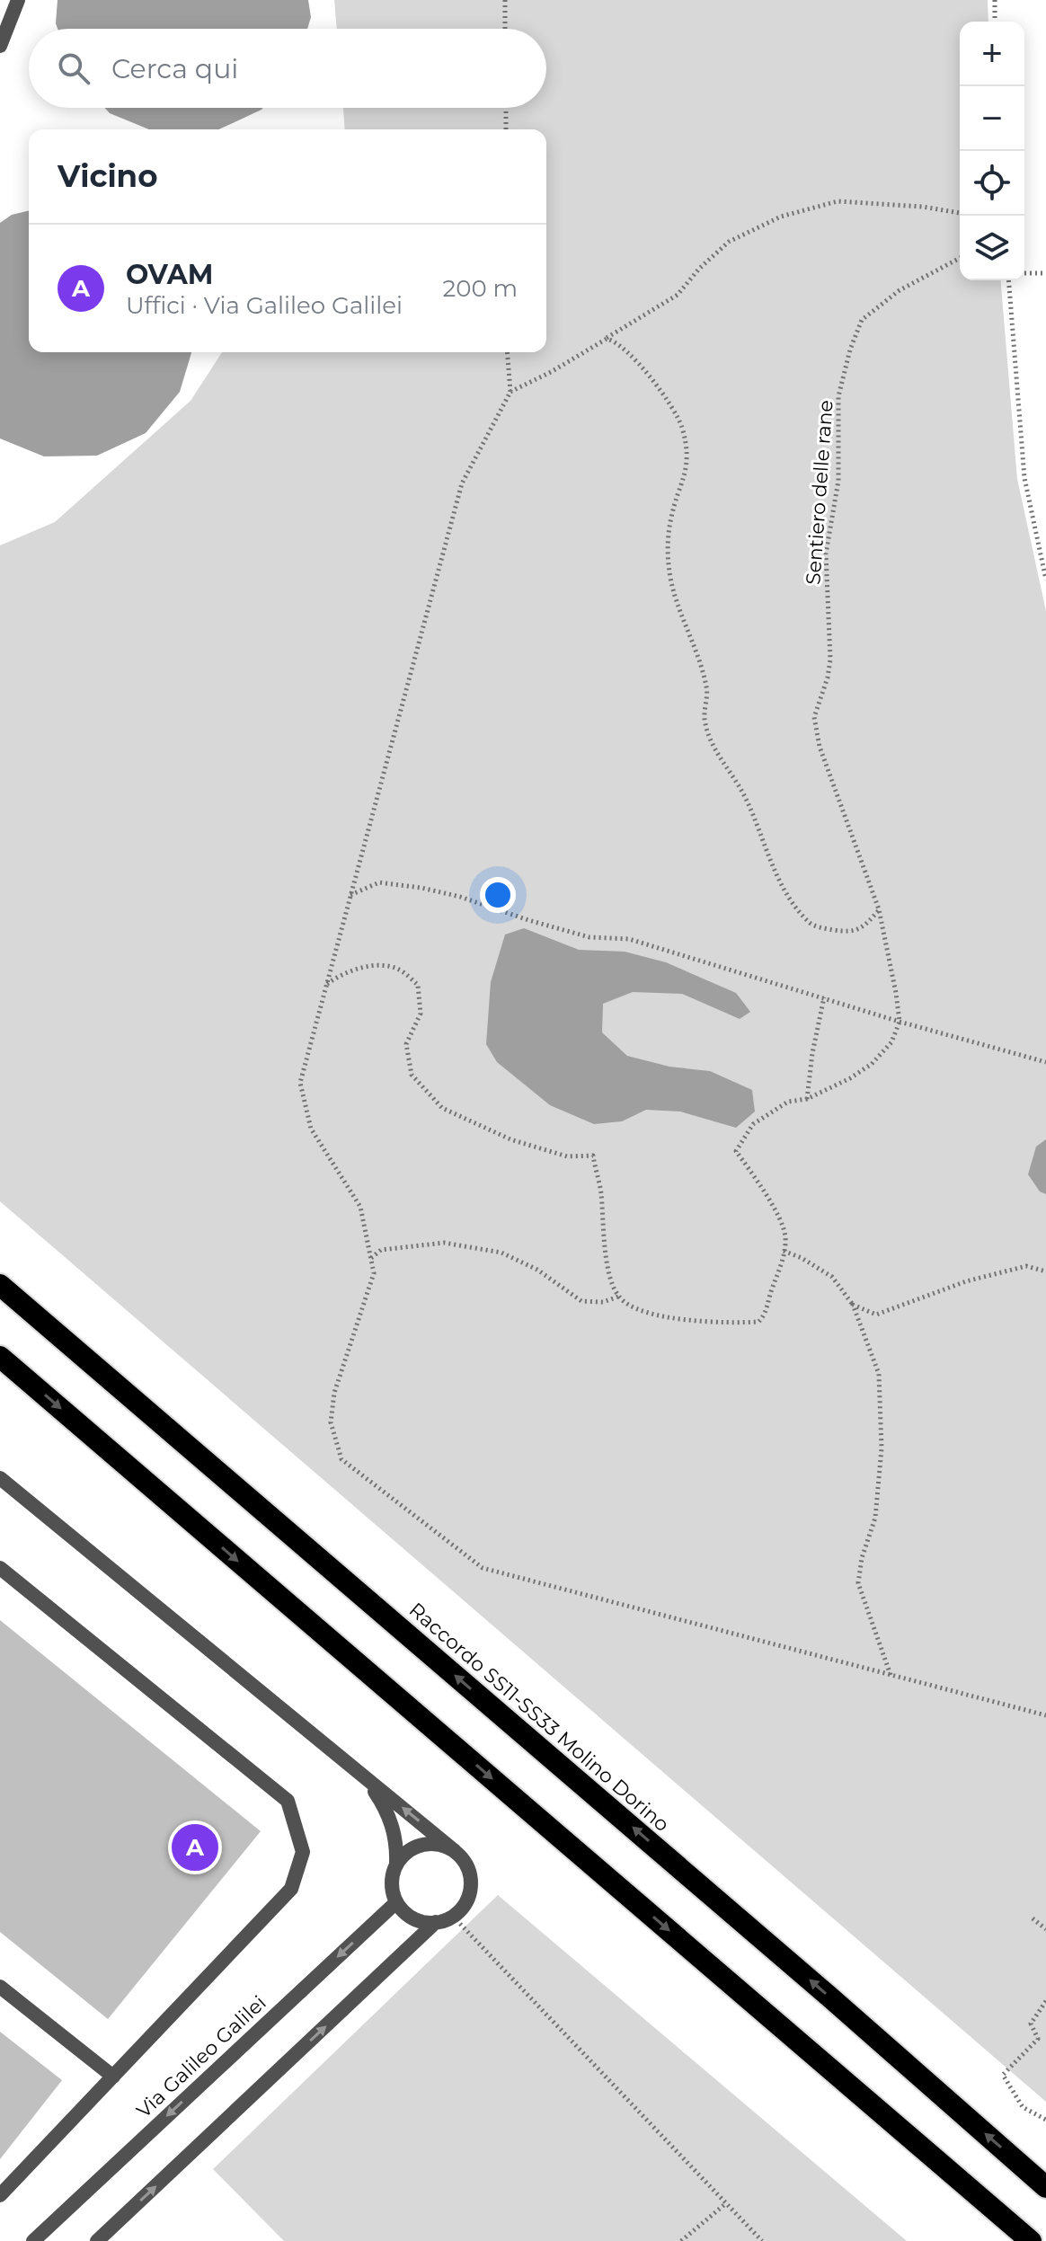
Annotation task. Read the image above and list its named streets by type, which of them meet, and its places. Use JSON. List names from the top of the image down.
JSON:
{
  "streets": {
    "highway": ["Raccordo SS11-SS33 Molino Dorino"],
    "street": ["Via Galileo Galilei"],
    "path": ["Sentiero delle rane"]
  },
  "page": {
    "map_buttons": ["+", "−"],
    "search": "Cerca qui",
    "heading": "Vicino",
    "list": [
      {
        "mark": "A",
        "name": "OVAM",
        "note": "Uffici · Via Galileo Galilei",
        "value": "200 m"
      }
    ],
    "pins": "A"
  }
}
